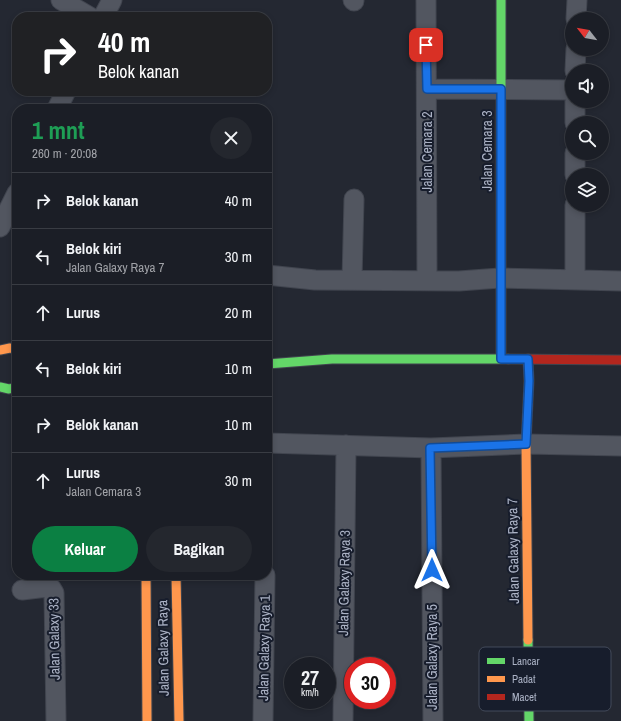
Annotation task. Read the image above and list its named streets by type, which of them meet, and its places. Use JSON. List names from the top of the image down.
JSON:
{
  "streets": {
    "street": [
      "Jalan Cemara 3",
      "Jalan Cemara 2",
      "Jalan Galaxy Raya 7",
      "Jalan Galaxy Raya 3",
      "Jalan Galaxy 33",
      "Jalan Galaxy Raya",
      "Jalan Galaxy Raya 1",
      "Jalan Galaxy Raya 5"
    ]
  },
  "legend": ["Lancar", "Padat", "Macet"],
  "north": "top left",
  "page": {
    "turn": ["40 m", "Belok kanan"],
    "heading": ["1 mnt", "260 m · 20:08"],
    "list": [
      {
        "name": "Belok kanan",
        "value": "40 m"
      },
      {
        "name": "Belok kiri",
        "note": "Jalan Galaxy Raya 7",
        "value": "30 m"
      },
      {
        "name": "Lurus",
        "value": "20 m"
      },
      {
        "name": "Belok kiri",
        "value": "10 m"
      },
      {
        "name": "Belok kanan",
        "value": "10 m"
      },
      {
        "name": "Lurus",
        "note": "Jalan Cemara 3",
        "value": "30 m"
      }
    ],
    "buttons": ["Keluar", "Bagikan"],
    "speed": "27 km/h",
    "limit": "30"
  }
}
